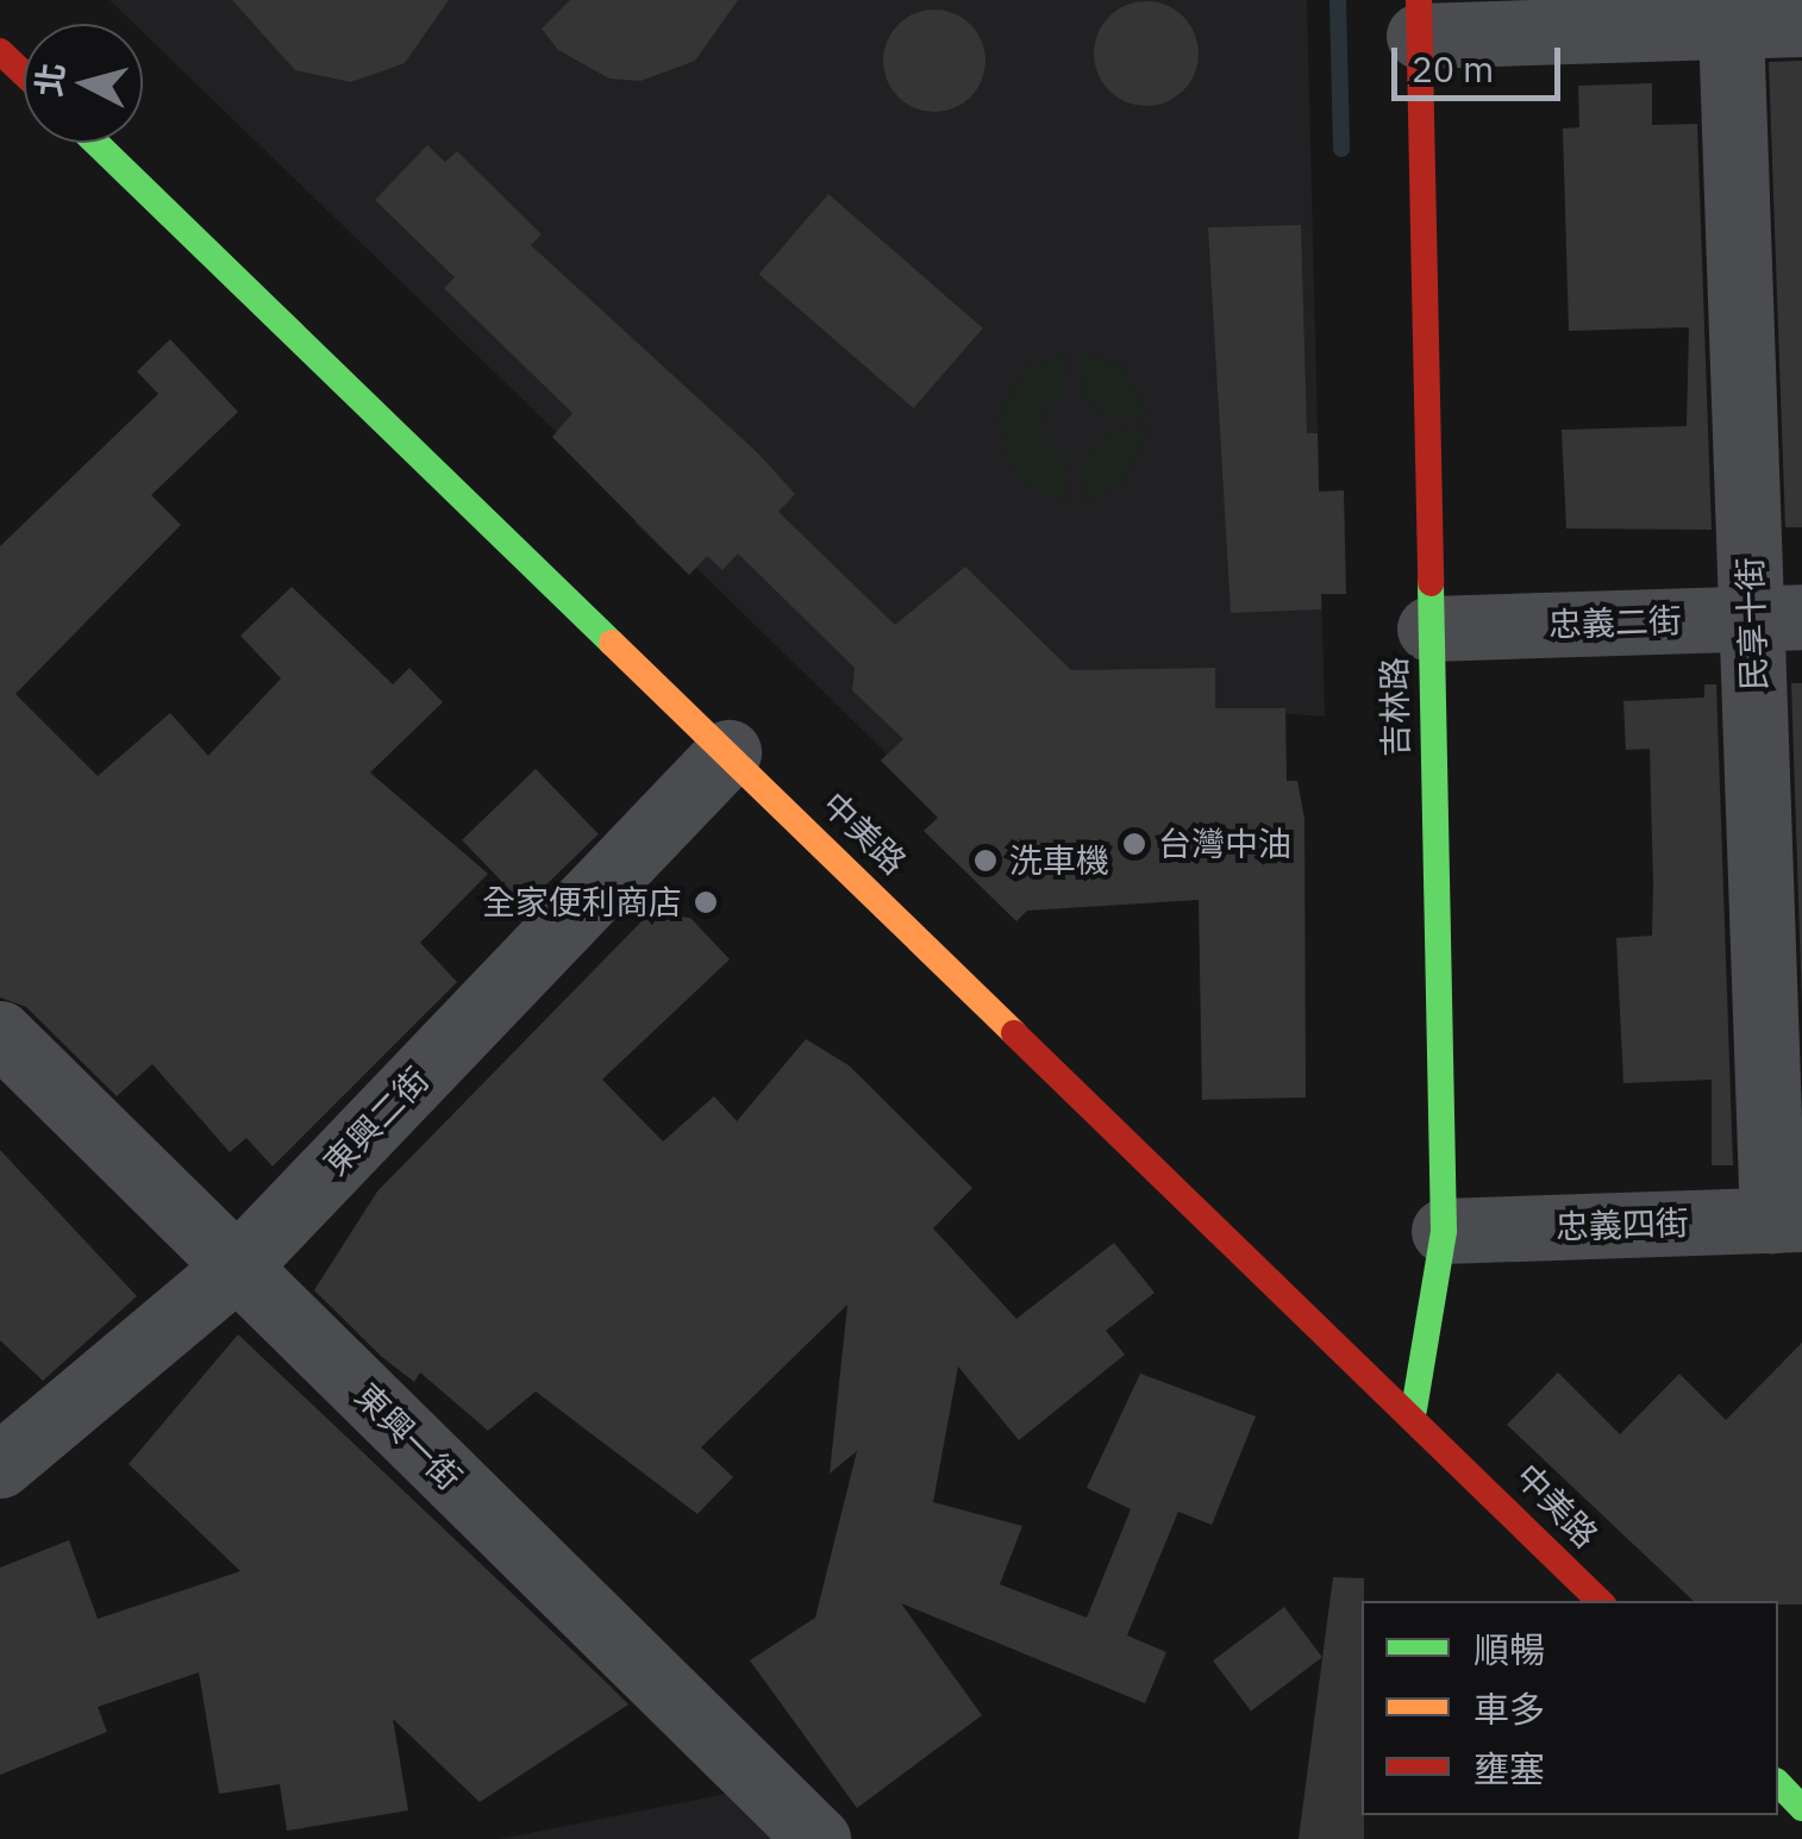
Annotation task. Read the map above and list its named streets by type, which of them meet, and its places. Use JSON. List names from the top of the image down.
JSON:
{
  "streets": {
    "street": [
      "忠義二街",
      "民享十街",
      "吉林路",
      "中美路",
      "東興二街",
      "忠義四街",
      "東興一街"
    ]
  },
  "crossings": [
    ["忠義二街", "民享十街"],
    ["忠義二街", "吉林路"],
    ["民享十街", "忠義四街"],
    ["吉林路", "中美路"],
    ["吉林路", "忠義四街"],
    ["中美路", "東興二街"],
    ["東興二街", "東興一街"]
  ],
  "places": ["台灣中油", "洗車機", "全家便利商店"],
  "legend": ["順暢", "車多", "壅塞"],
  "scale_bar": "20 m",
  "north": "left"
}
